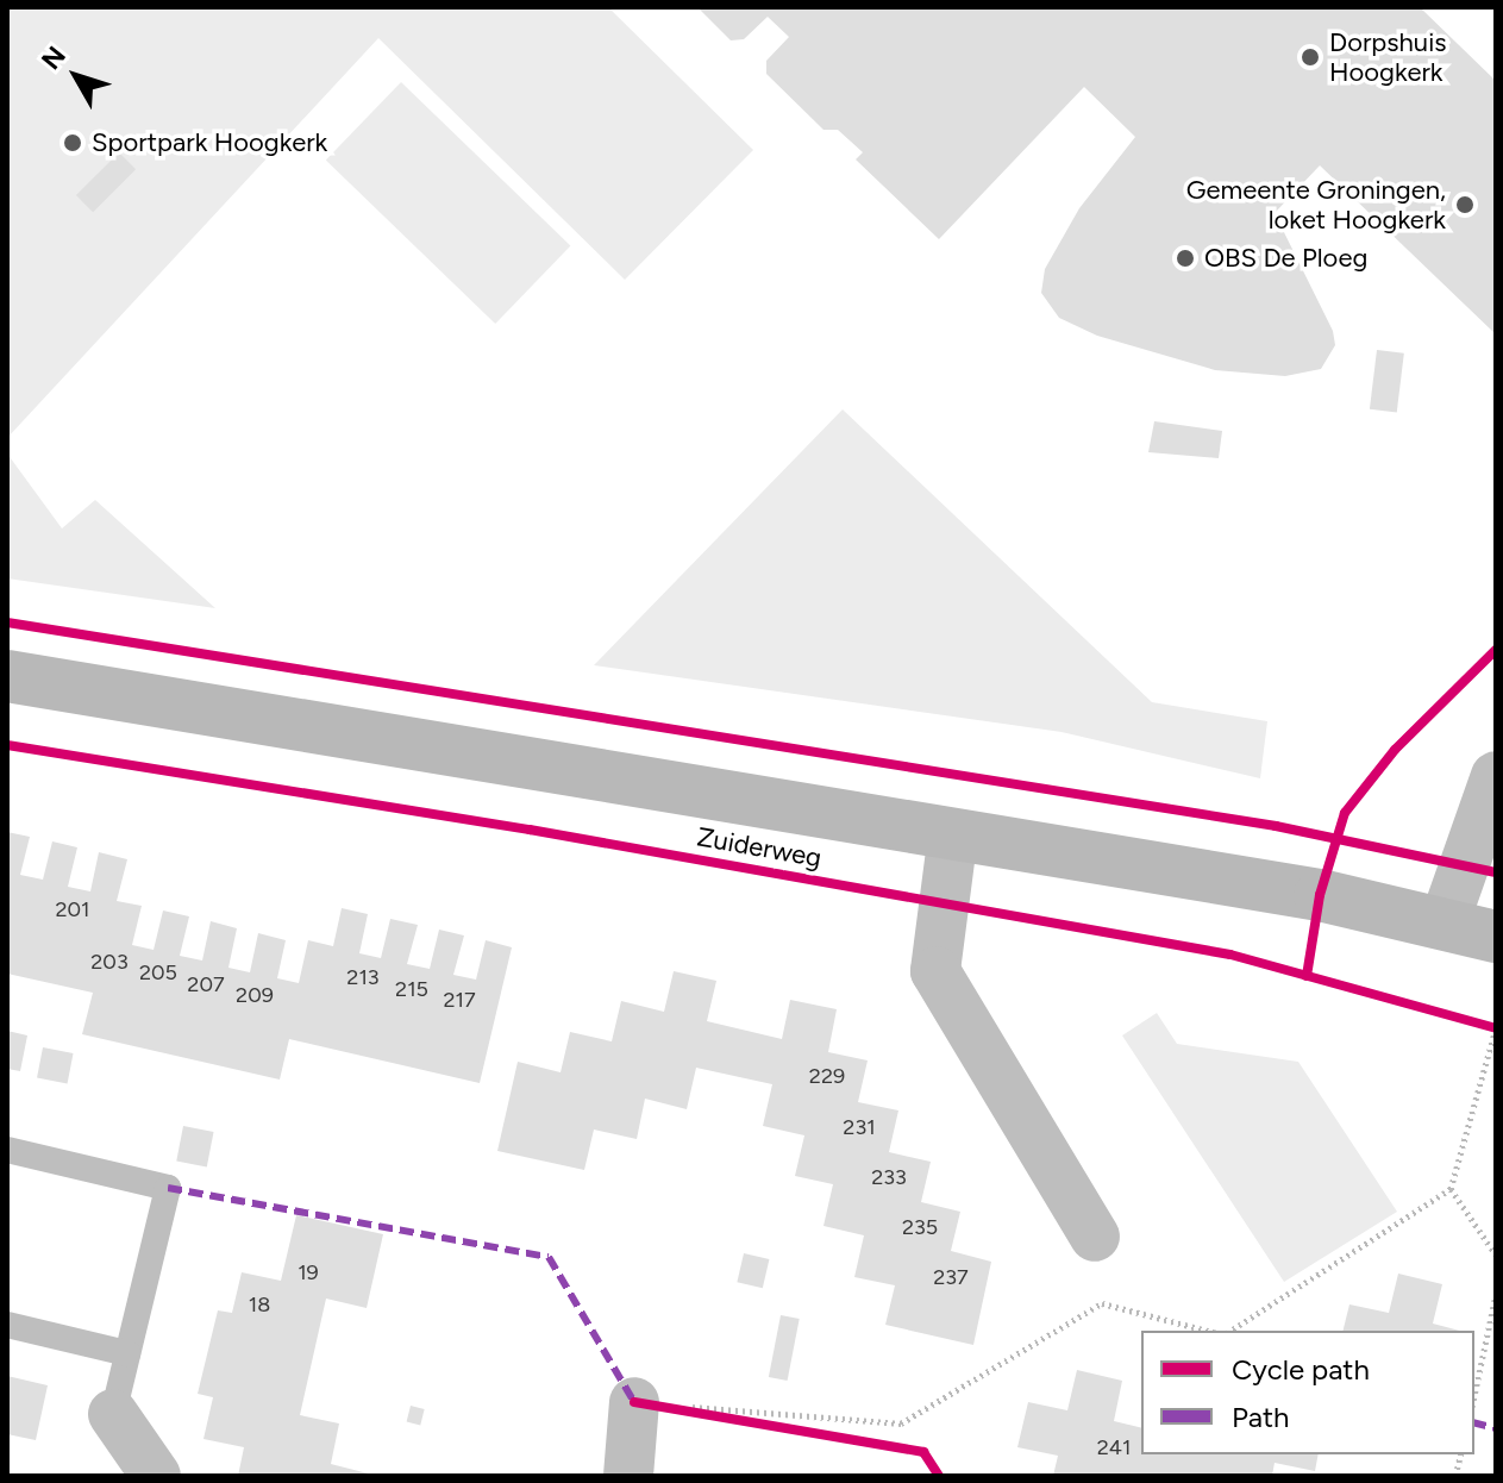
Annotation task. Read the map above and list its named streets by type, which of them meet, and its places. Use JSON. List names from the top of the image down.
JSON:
{
  "streets": {
    "street": ["Zuiderweg"]
  },
  "places": [
    "Dorpshuis Hoogkerk",
    "Sportpark Hoogkerk",
    "Gemeente Groningen, loket Hoogkerk",
    "OBS De Ploeg"
  ],
  "house_numbers": [
    "201",
    "203",
    "205",
    "213",
    "207",
    "215",
    "209",
    "217",
    "229",
    "231",
    "233",
    "235",
    "19",
    "237",
    "18",
    "241"
  ],
  "legend": ["Cycle path", "Path"],
  "north": "top left"
}
